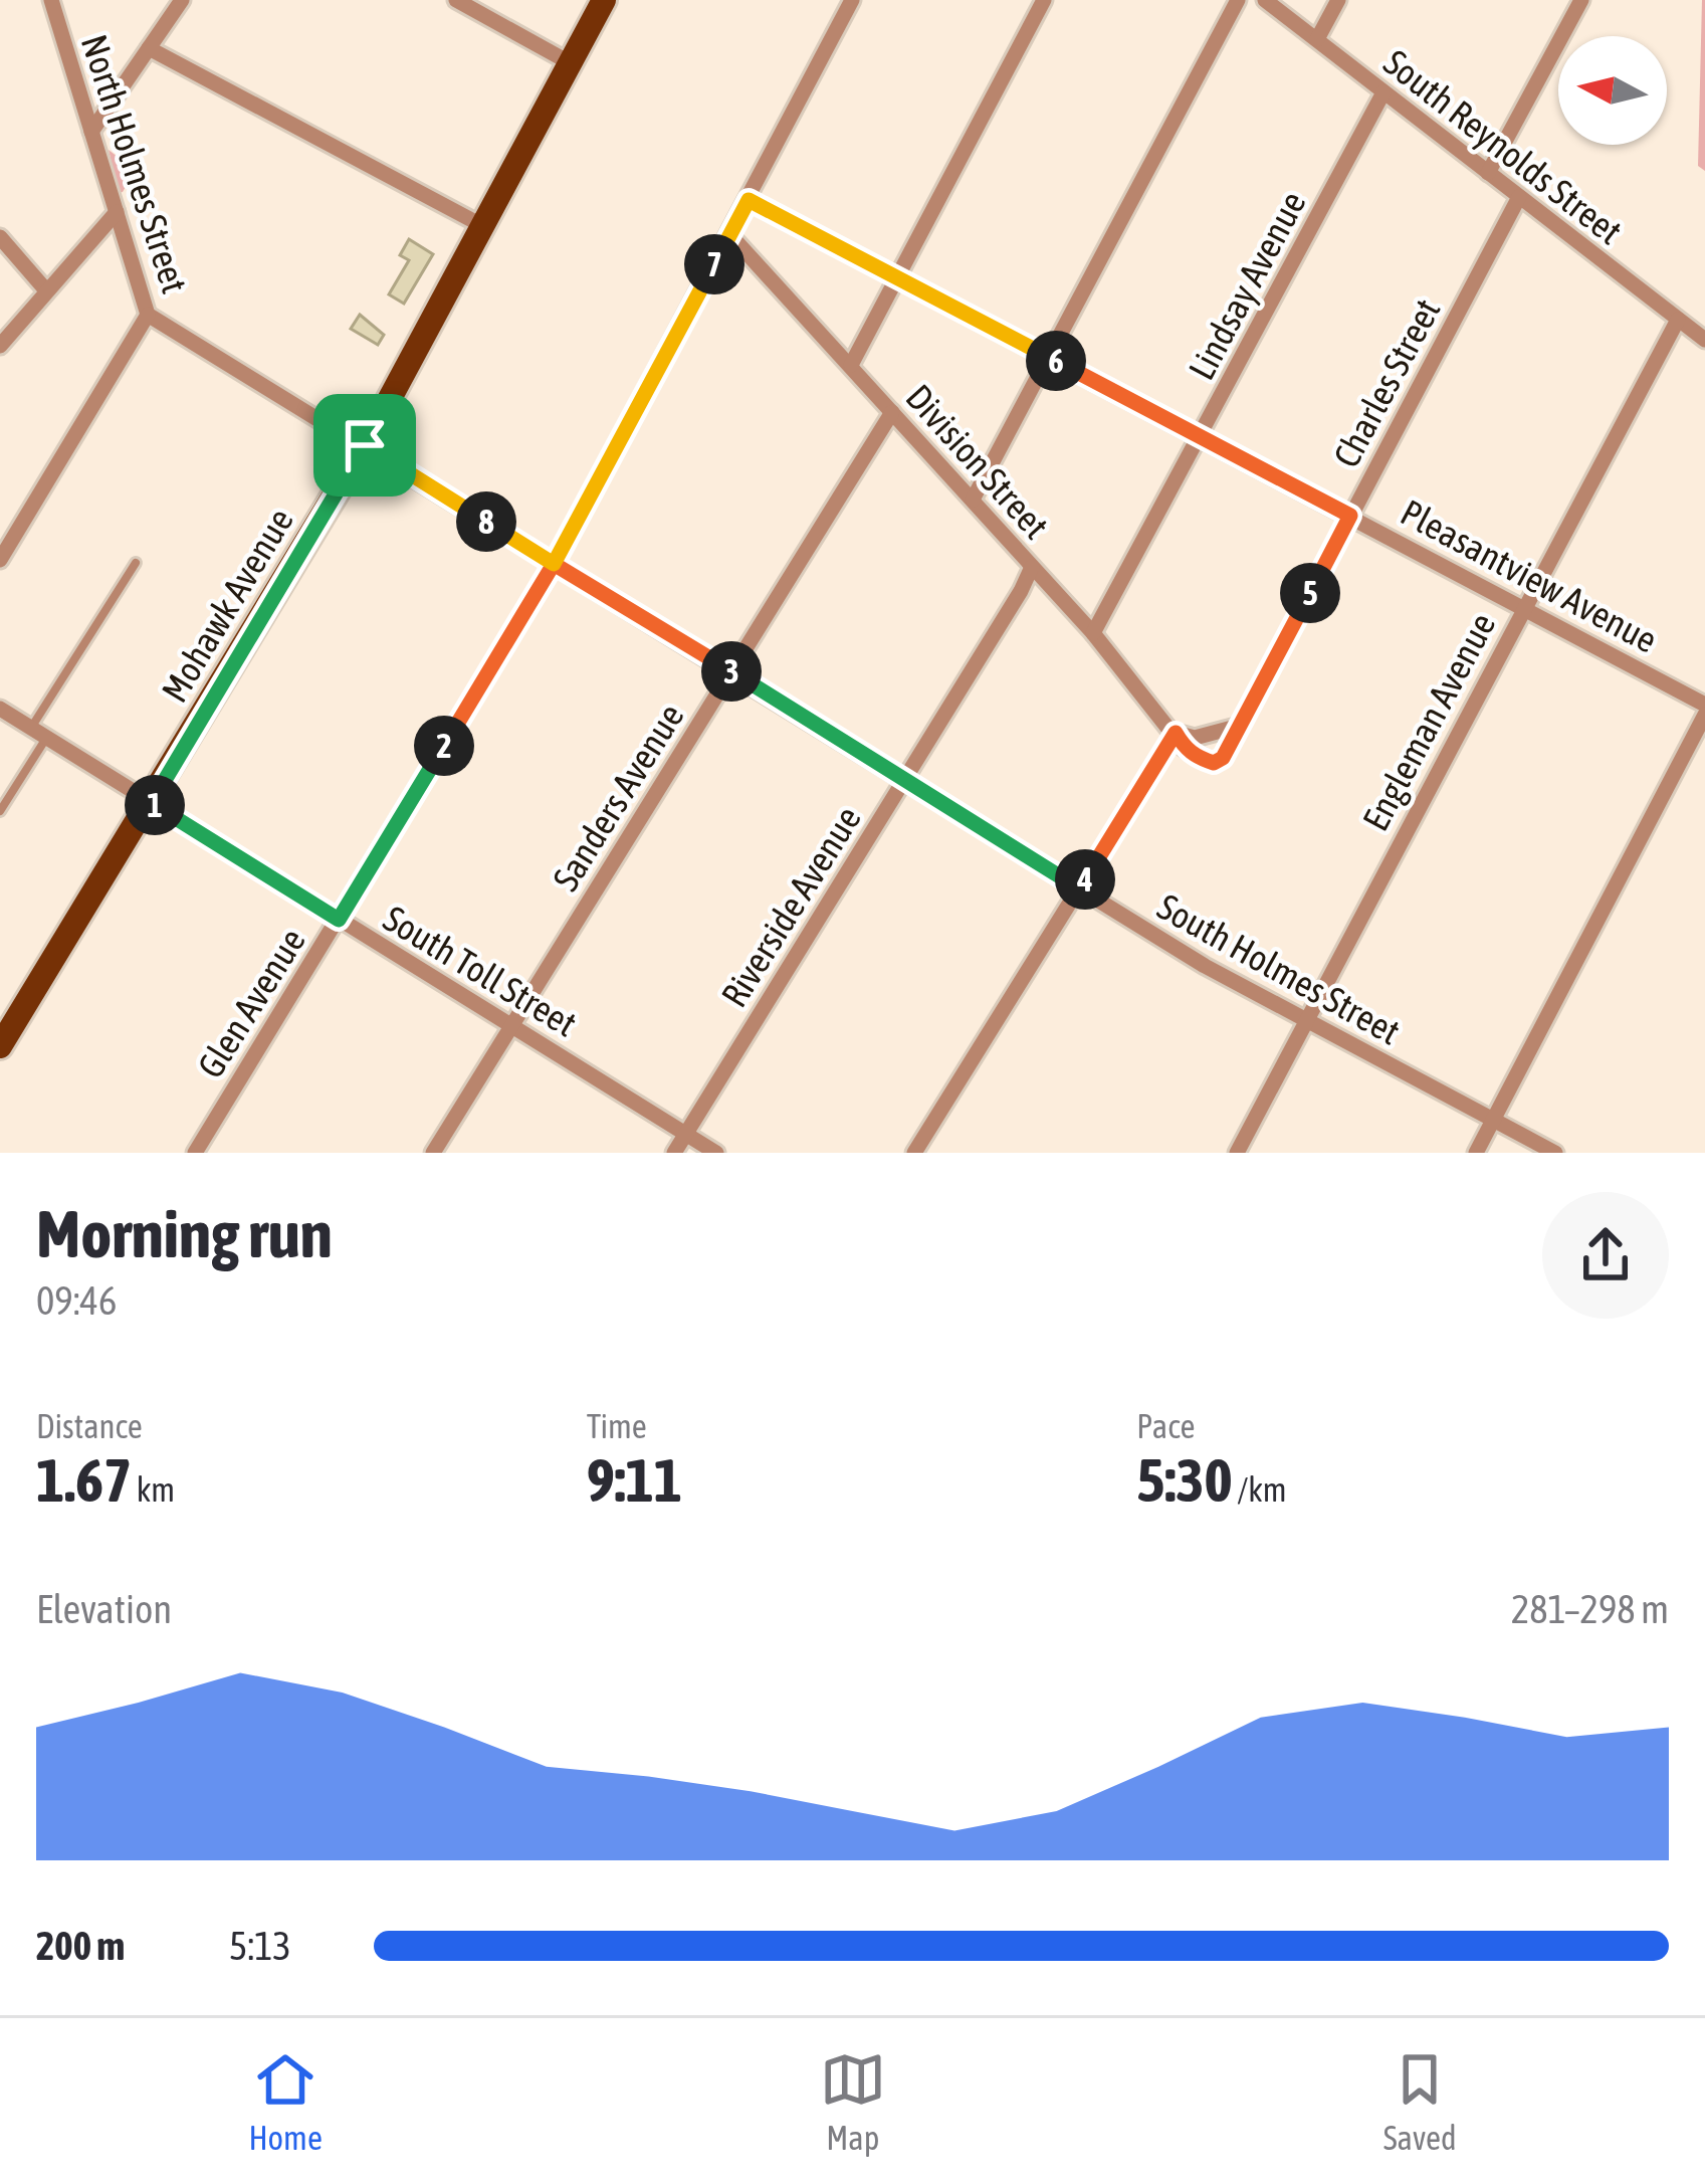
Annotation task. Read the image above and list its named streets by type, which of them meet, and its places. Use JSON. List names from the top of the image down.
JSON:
{
  "streets": {
    "main road": ["Mohawk Avenue"],
    "street": [
      "South Reynolds Street",
      "North Holmes Street",
      "Lindsay Avenue",
      "Charles Street",
      "Division Street",
      "Pleasantview Avenue",
      "Engleman Avenue",
      "Sanders Avenue",
      "Riverside Avenue",
      "South Holmes Street",
      "South Toll Street",
      "Glen Avenue"
    ]
  },
  "crossings": [
    ["South Reynolds Street", "Lindsay Avenue"],
    ["South Reynolds Street", "Charles Street"],
    ["South Reynolds Street", "Engleman Avenue"],
    ["North Holmes Street", "Mohawk Avenue"],
    ["North Holmes Street", "South Holmes Street"],
    ["Lindsay Avenue", "Division Street"],
    ["Lindsay Avenue", "Pleasantview Avenue"],
    ["Charles Street", "Division Street"],
    ["Charles Street", "Pleasantview Avenue"],
    ["Division Street", "Sanders Avenue"],
    ["Division Street", "Riverside Avenue"],
    ["Division Street", "Glen Avenue"],
    ["Pleasantview Avenue", "Engleman Avenue"],
    ["Pleasantview Avenue", "Glen Avenue"],
    ["Mohawk Avenue", "South Holmes Street"],
    ["Mohawk Avenue", "South Toll Street"],
    ["Engleman Avenue", "South Holmes Street"],
    ["Sanders Avenue", "South Holmes Street"],
    ["Sanders Avenue", "South Toll Street"],
    ["Riverside Avenue", "South Holmes Street"],
    ["Riverside Avenue", "South Toll Street"],
    ["South Holmes Street", "Glen Avenue"],
    ["South Toll Street", "Glen Avenue"]
  ],
  "north": "left",
  "page": {
    "pins": [
      "7",
      "6",
      "8",
      "5",
      "3",
      "2",
      "1",
      "4"
    ],
    "heading": ["Morning run", "09:46"],
    "stats": [
      ["Distance", "1.67 km"],
      ["Time", "9:11"],
      ["Pace", "5:30 /km"]
    ],
    "chart": ["Elevation", "281–298 m"],
    "list": [
      {
        "name": "200 m",
        "note": "5:13"
      }
    ],
    "tabs": ["Home", "Map", "Saved"]
  }
}
